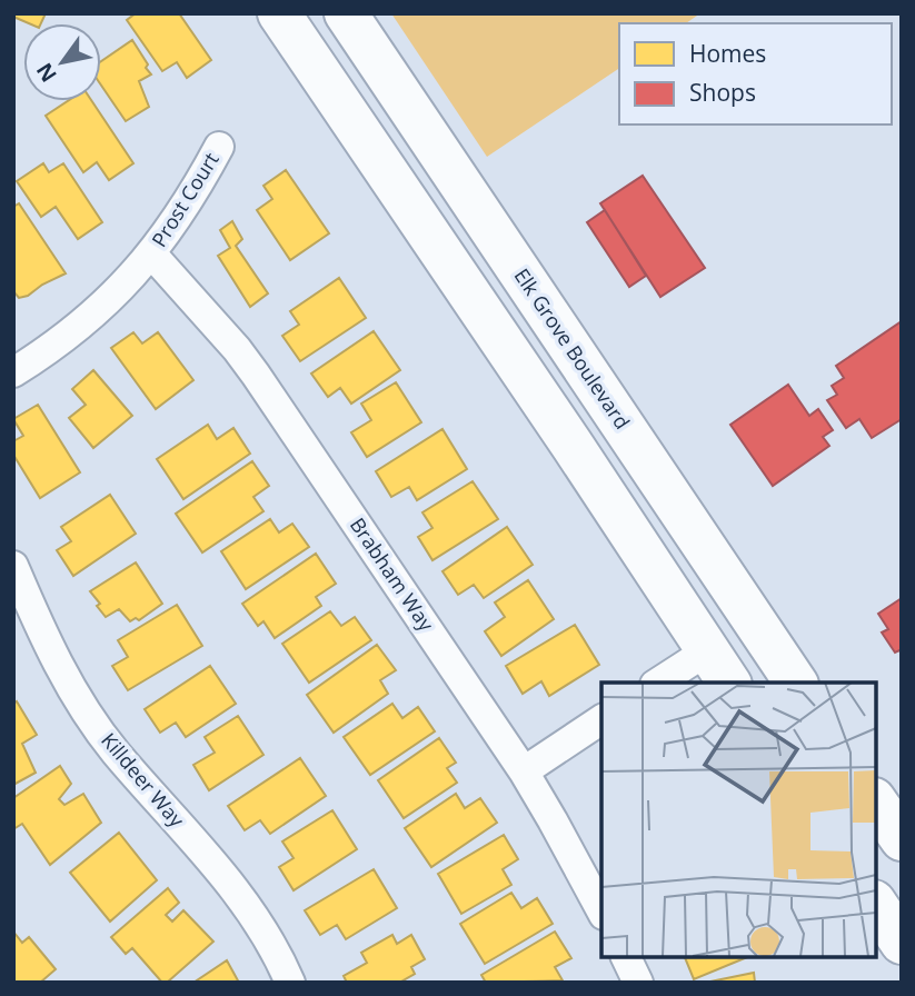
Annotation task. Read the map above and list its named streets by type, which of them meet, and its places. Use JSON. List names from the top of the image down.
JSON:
{
  "streets": {
    "main road": ["Elk Grove Boulevard"],
    "street": ["Prost Court", "Brabham Way", "Killdeer Way"]
  },
  "crossings": [
    ["Prost Court", "Brabham Way"]
  ],
  "legend": ["Homes", "Shops"],
  "north": "bottom left"
}
